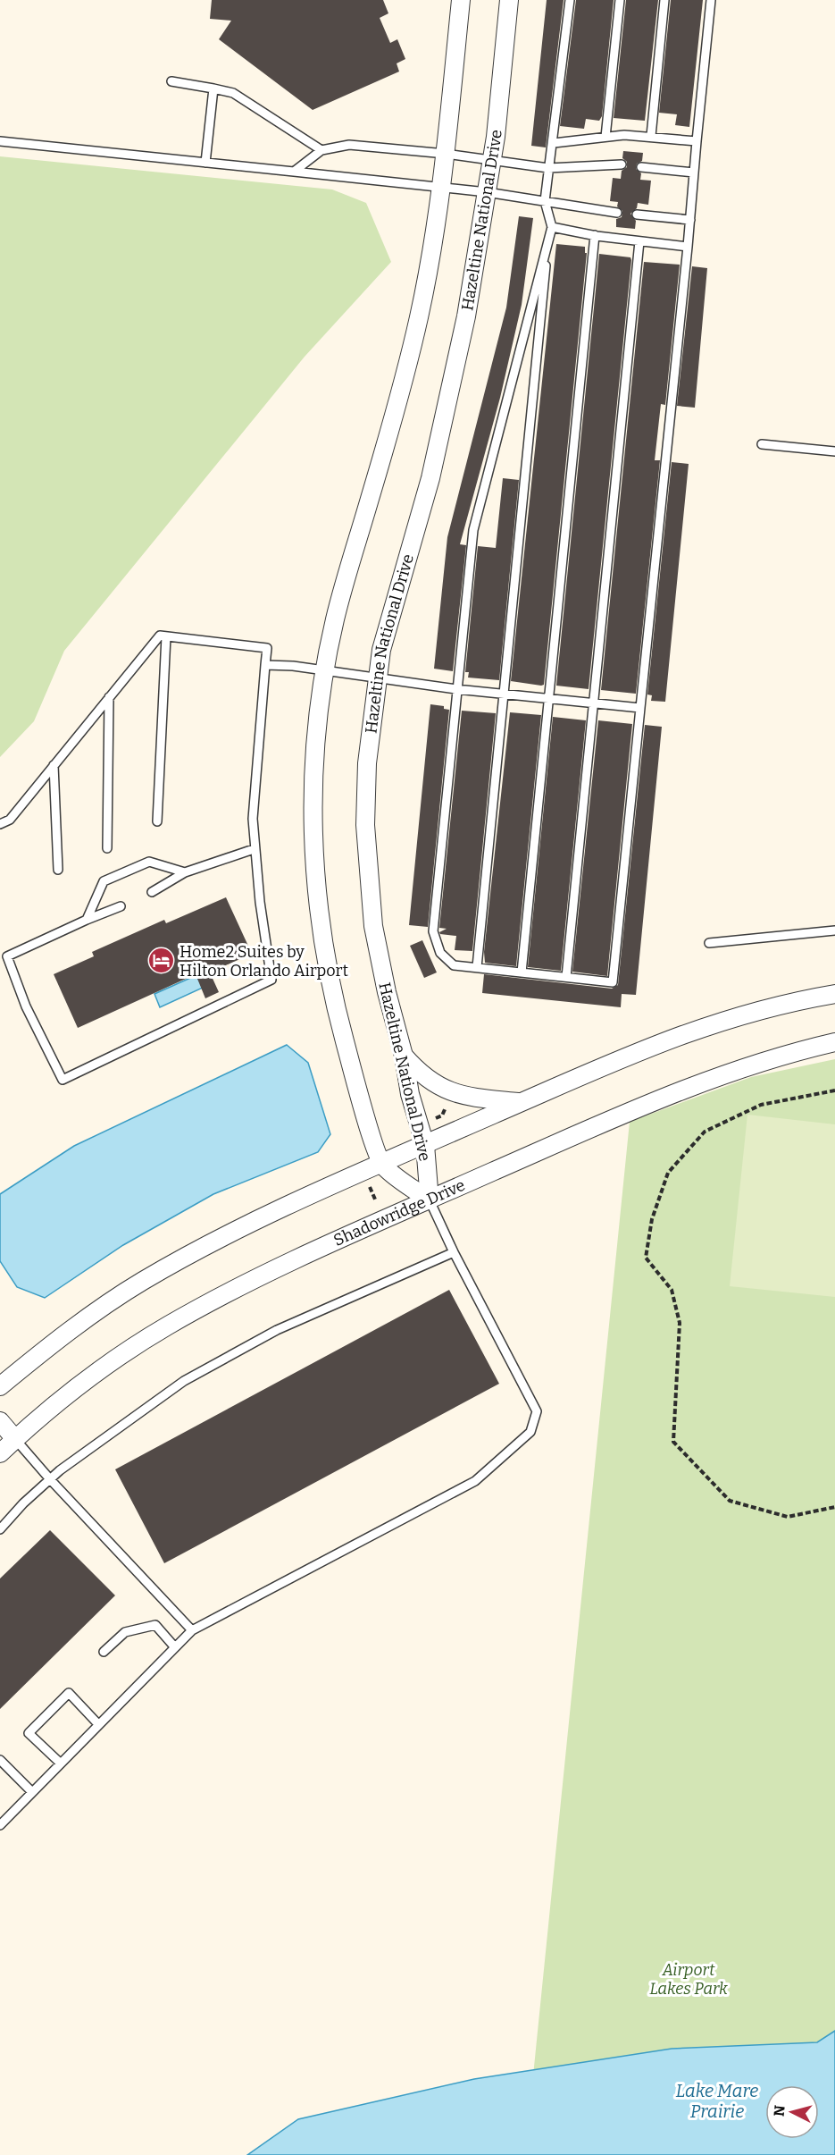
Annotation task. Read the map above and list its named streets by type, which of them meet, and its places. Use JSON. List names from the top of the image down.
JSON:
{
  "streets": {
    "street": ["Hazeltine National Drive", "Shadowridge Drive"]
  },
  "crossings": [
    ["Hazeltine National Drive", "Shadowridge Drive"]
  ],
  "water": ["Lake Mare Prairie"],
  "parks": ["Airport Lakes Park"],
  "places": {
    "hotel": ["Home2 Suites by Hilton Orlando Airport"]
  },
  "north": "left"
}
